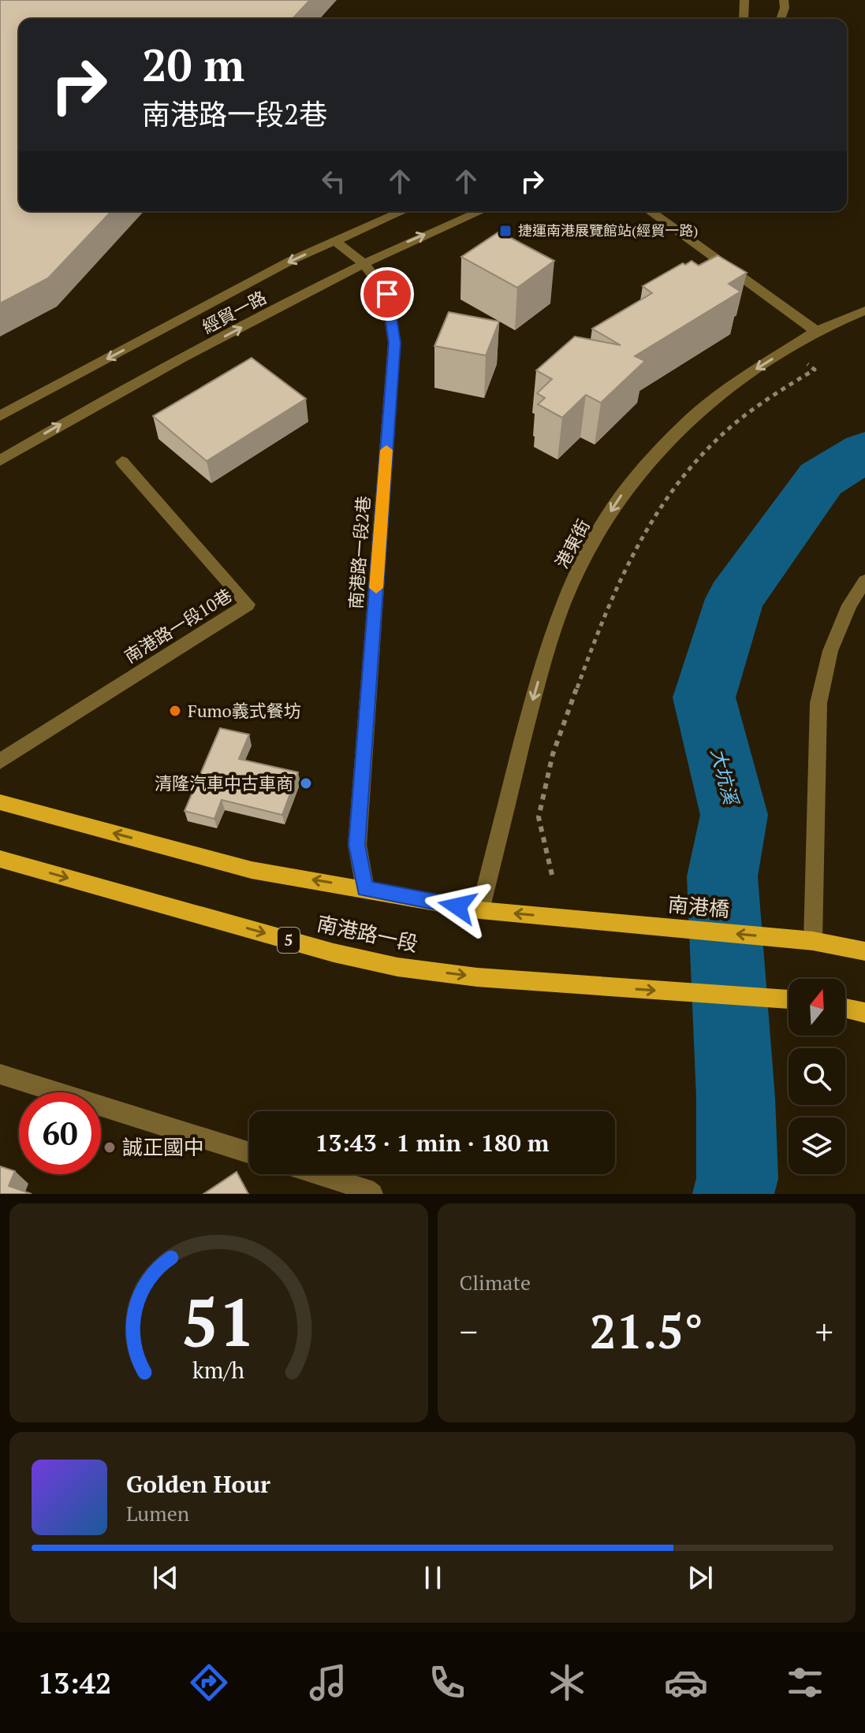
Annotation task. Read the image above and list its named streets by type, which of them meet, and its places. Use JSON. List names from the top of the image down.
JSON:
{
  "streets": {
    "main road": ["南港橋", "南港路一段", "5"],
    "street": [
      "經貿一路",
      "港東街",
      "南港路一段2巷",
      "南港路一段10巷"
    ]
  },
  "crossings": [
    ["經貿一路", "南港路一段2巷"],
    ["港東街", "南港橋"]
  ],
  "one_way": ["港東街", "南港橋"],
  "water": ["大坑溪"],
  "places": {
    "transit": ["捷運南港展覽館站(經貿一路)"],
    "other": ["Fumo義式餐坊", "清隆汽車中古車商", "誠正國中"]
  },
  "north": "top",
  "page": {
    "turn": ["20 m", "南港路一段2巷"],
    "limit": "60",
    "trip": "13:43 · 1 min · 180 m",
    "tile": "Climate",
    "heat": ["−", "21.5°", "+"],
    "song": ["Golden Hour", "Lumen"],
    "tabs": "13:42",
    "gauge": ["51", "km/h"]
  }
}
